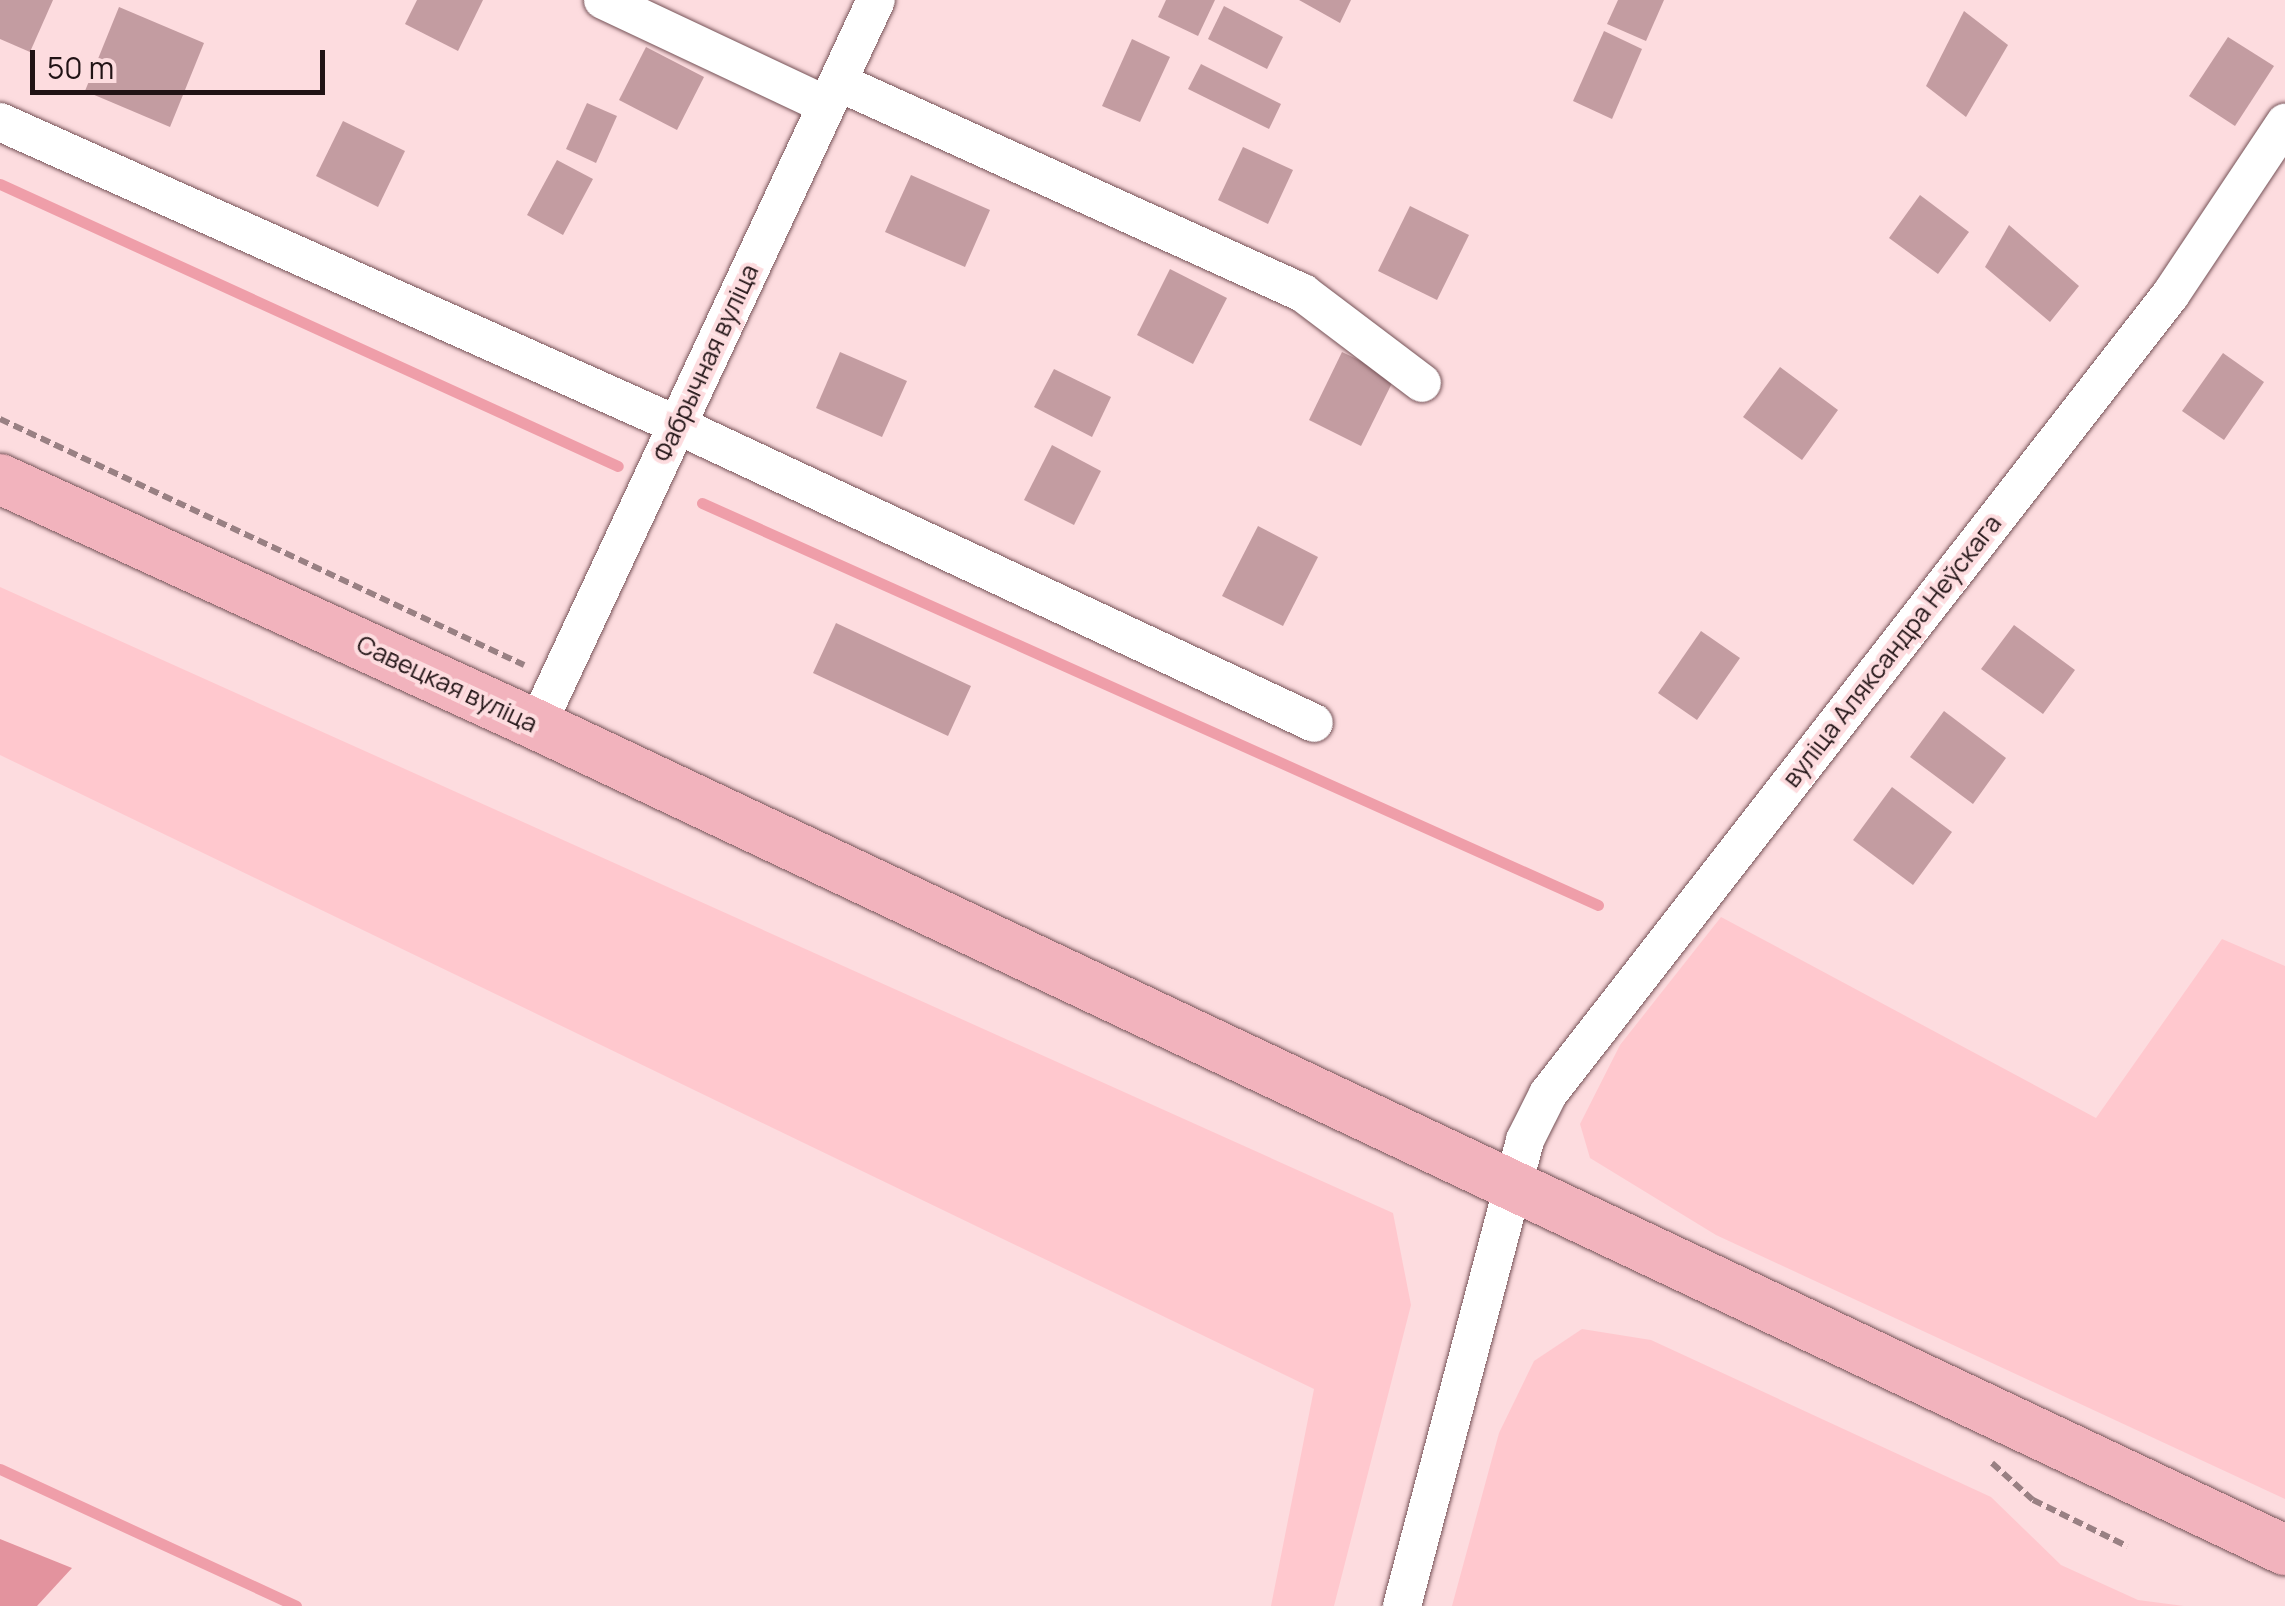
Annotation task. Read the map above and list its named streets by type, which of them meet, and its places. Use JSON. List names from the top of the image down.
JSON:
{
  "streets": {
    "main road": ["Савецкая вуліца"],
    "street": ["Фабрычная вуліца", "вуліца Аляксандра Неўскага"]
  },
  "crossings": [
    ["Фабрычная вуліца", "Савецкая вуліца"],
    ["вуліца Аляксандра Неўскага", "Савецкая вуліца"]
  ],
  "scale_bar": "50 m"
}
